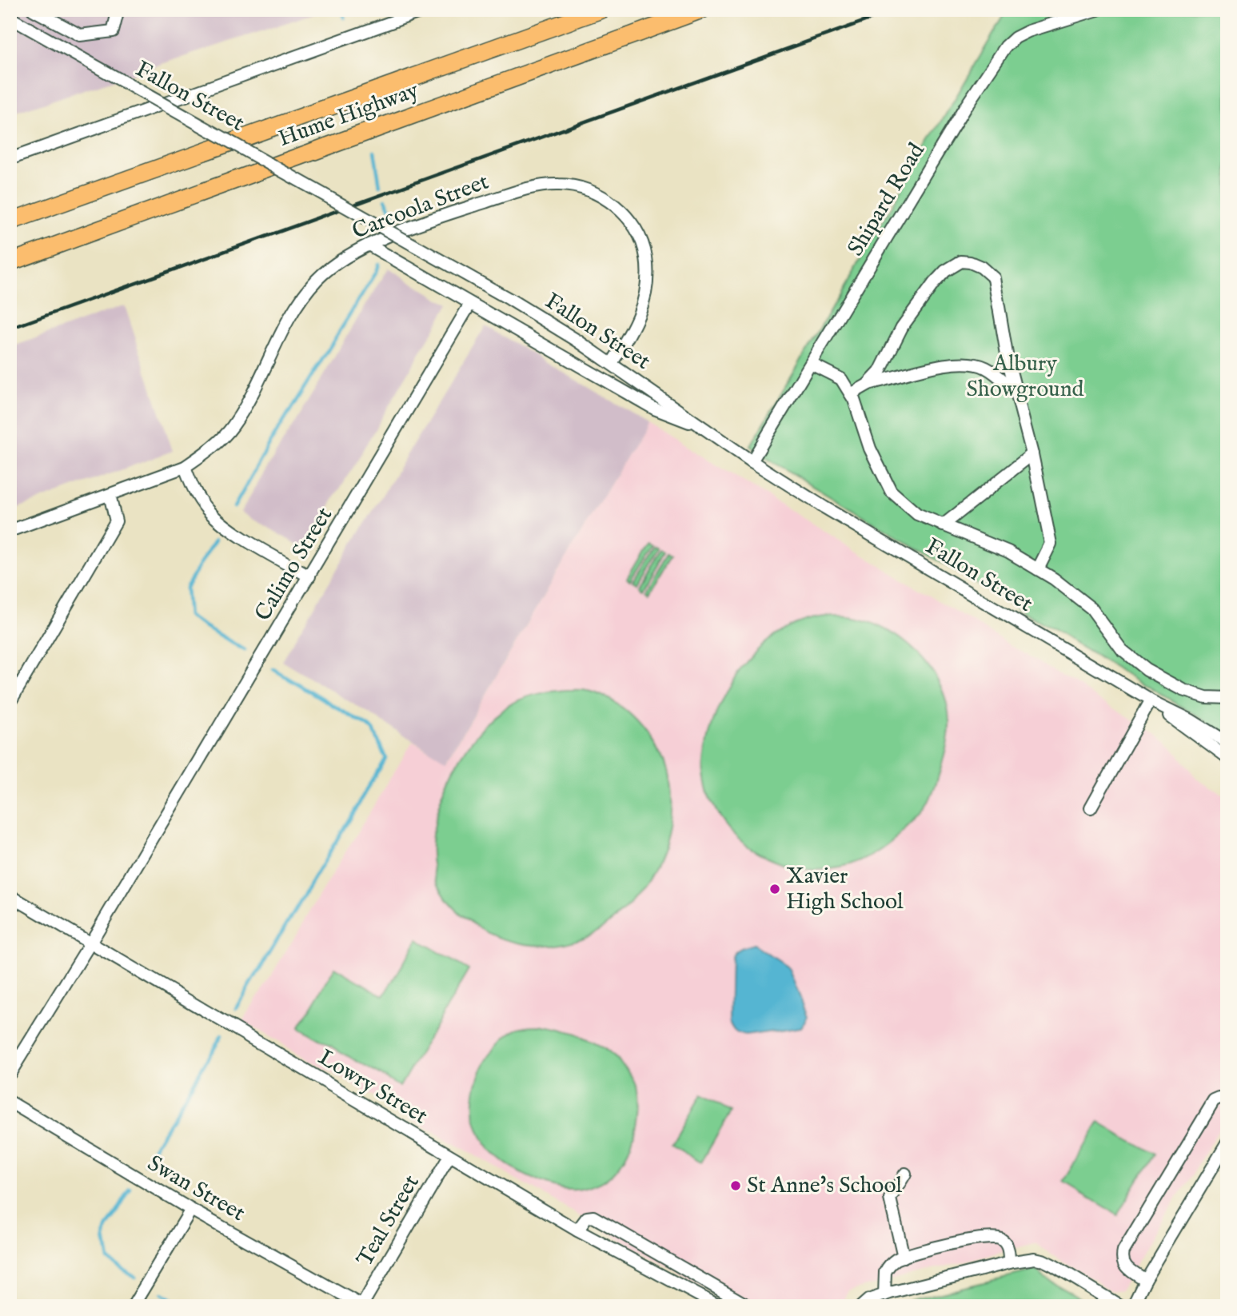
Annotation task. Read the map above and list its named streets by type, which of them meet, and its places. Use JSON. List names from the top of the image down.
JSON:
{
  "streets": {
    "highway": ["Hume Highway"],
    "street": [
      "Fallon Street",
      "Shipard Road",
      "Carcoola Street",
      "Calimo Street",
      "Lowry Street",
      "Swan Street",
      "Teal Street"
    ]
  },
  "crossings": [
    ["Fallon Street", "Shipard Road"],
    ["Fallon Street", "Carcoola Street"],
    ["Calimo Street", "Lowry Street"],
    ["Lowry Street", "Teal Street"],
    ["Swan Street", "Teal Street"]
  ],
  "parks": ["Albury Showground"],
  "places": ["Xavier High School", "St Anne's School"]
}
